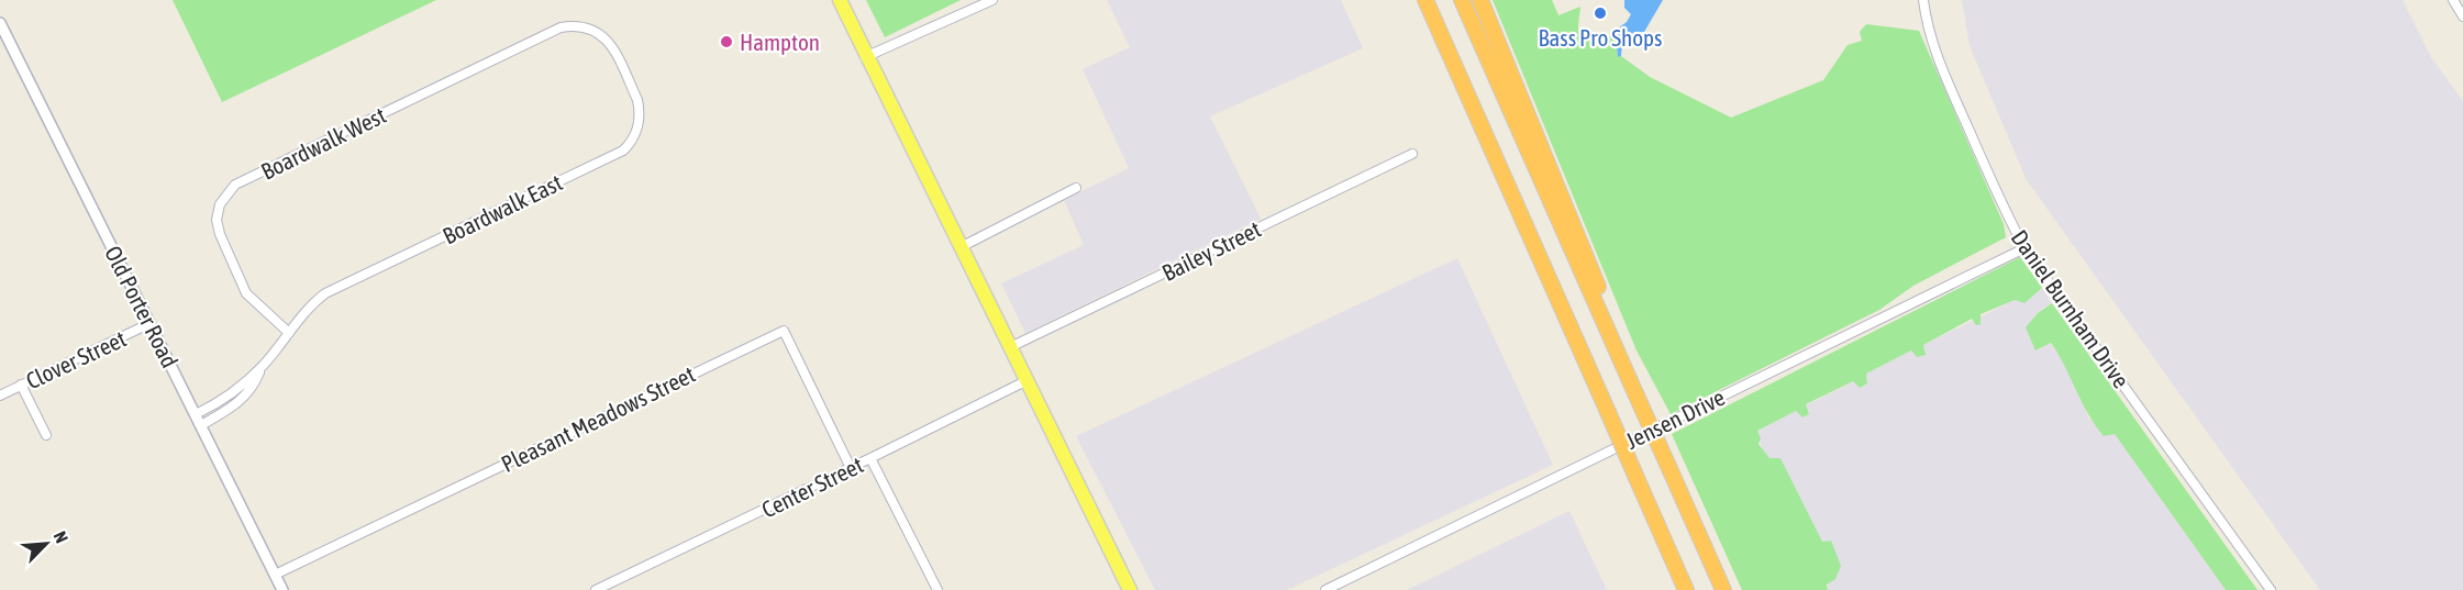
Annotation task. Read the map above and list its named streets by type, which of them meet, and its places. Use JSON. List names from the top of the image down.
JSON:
{
  "streets": {
    "street": [
      "Boardwalk West",
      "Boardwalk East",
      "Bailey Street",
      "Old Porter Road",
      "Daniel Burnham Drive",
      "Clover Street",
      "Pleasant Meadows Street",
      "Jensen Drive",
      "Center Street"
    ]
  },
  "crossings": [
    ["Boardwalk West", "Boardwalk East"],
    ["Boardwalk East", "Old Porter Road"],
    ["Old Porter Road", "Clover Street"],
    ["Old Porter Road", "Pleasant Meadows Street"],
    ["Daniel Burnham Drive", "Jensen Drive"],
    ["Pleasant Meadows Street", "Center Street"]
  ],
  "places": ["Bass Pro Shops", "Hampton"],
  "north": "top right"
}
